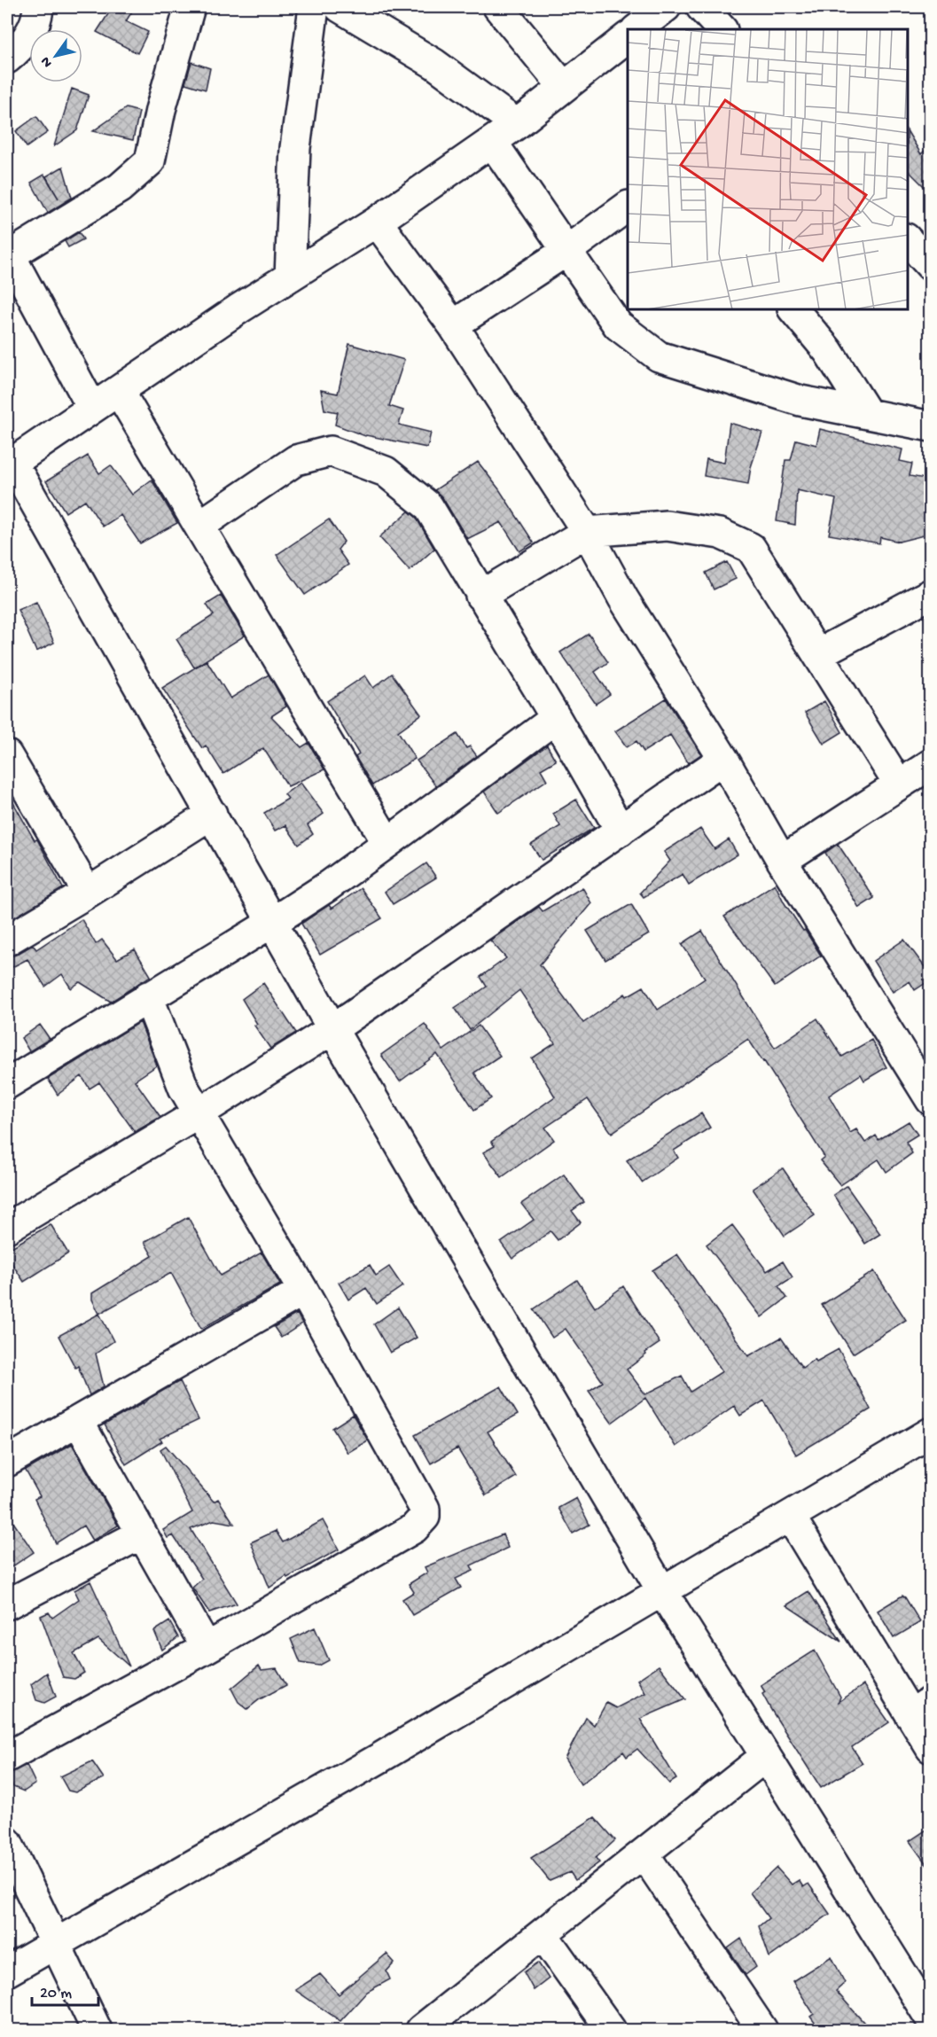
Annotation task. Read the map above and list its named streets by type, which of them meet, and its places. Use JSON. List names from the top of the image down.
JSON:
{
  "scale_bar": "20 m",
  "north": "bottom left"
}
